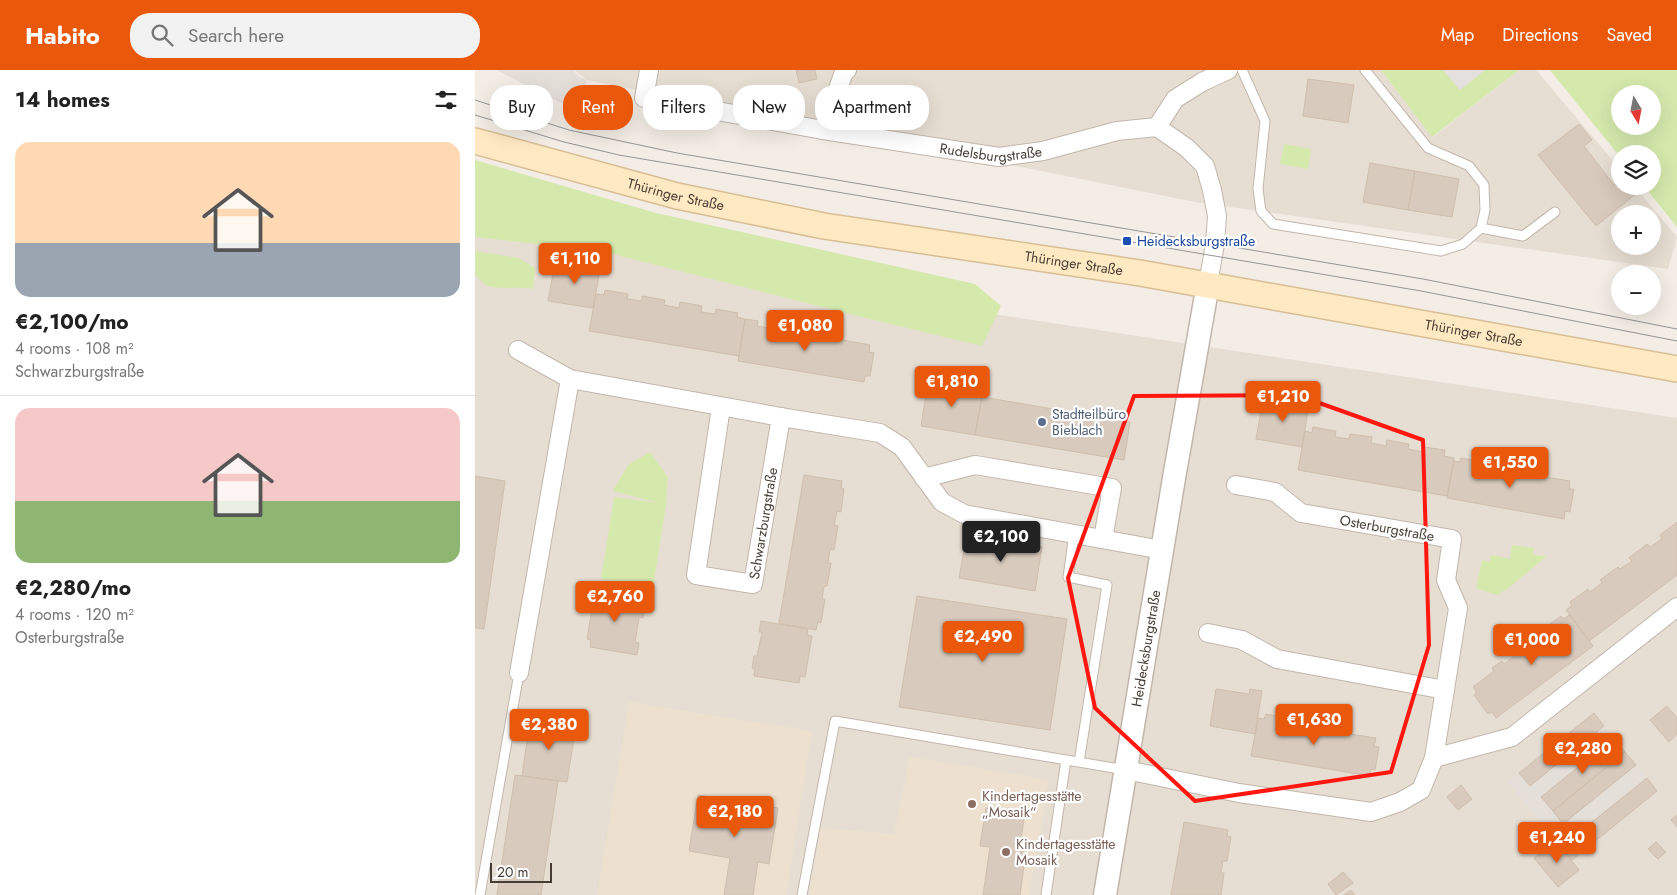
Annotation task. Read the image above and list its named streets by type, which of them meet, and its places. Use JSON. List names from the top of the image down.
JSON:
{
  "streets": {
    "main road": ["Thüringer Straße"],
    "street": [
      "Rudelsburgstraße",
      "Schwarzburgstraße",
      "Osterburgstraße",
      "Heidecksburgstraße"
    ]
  },
  "crossings": [
    ["Thüringer Straße", "Heidecksburgstraße"],
    ["Osterburgstraße", "Heidecksburgstraße"]
  ],
  "places": {
    "transit": ["Heidecksburgstraße"],
    "other": ["Stadtteilbüro Bieblach", "Kindertagesstätte „Mosaik“", "Kindertagesstätte Mosaik"]
  },
  "scale_bar": "20 m",
  "north": "bottom",
  "page": {
    "header": "Habito",
    "search": "Search here",
    "nav": ["Map", "Directions", "Saved"],
    "heading": "14 homes",
    "map_buttons": ["+", "−"],
    "chip": [
      "Buy",
      "Rent",
      "Filters",
      "New",
      "Apartment"
    ],
    "list": [
      {
        "name": "€2,100/mo",
        "note": "4 rooms · 108 m² · Schwarzburgstraße"
      },
      {
        "name": "€2,280/mo",
        "note": "4 rooms · 120 m² · Osterburgstraße"
      }
    ],
    "price": [
      "€1,110",
      "€1,080",
      "€1,810",
      "€1,210",
      "€1,550",
      "€2,100",
      "€2,760",
      "€2,490",
      "€1,000",
      "€1,630",
      "€2,380",
      "€2,280",
      "€2,180",
      "€1,240"
    ],
    "scale": "20 m"
  }
}
